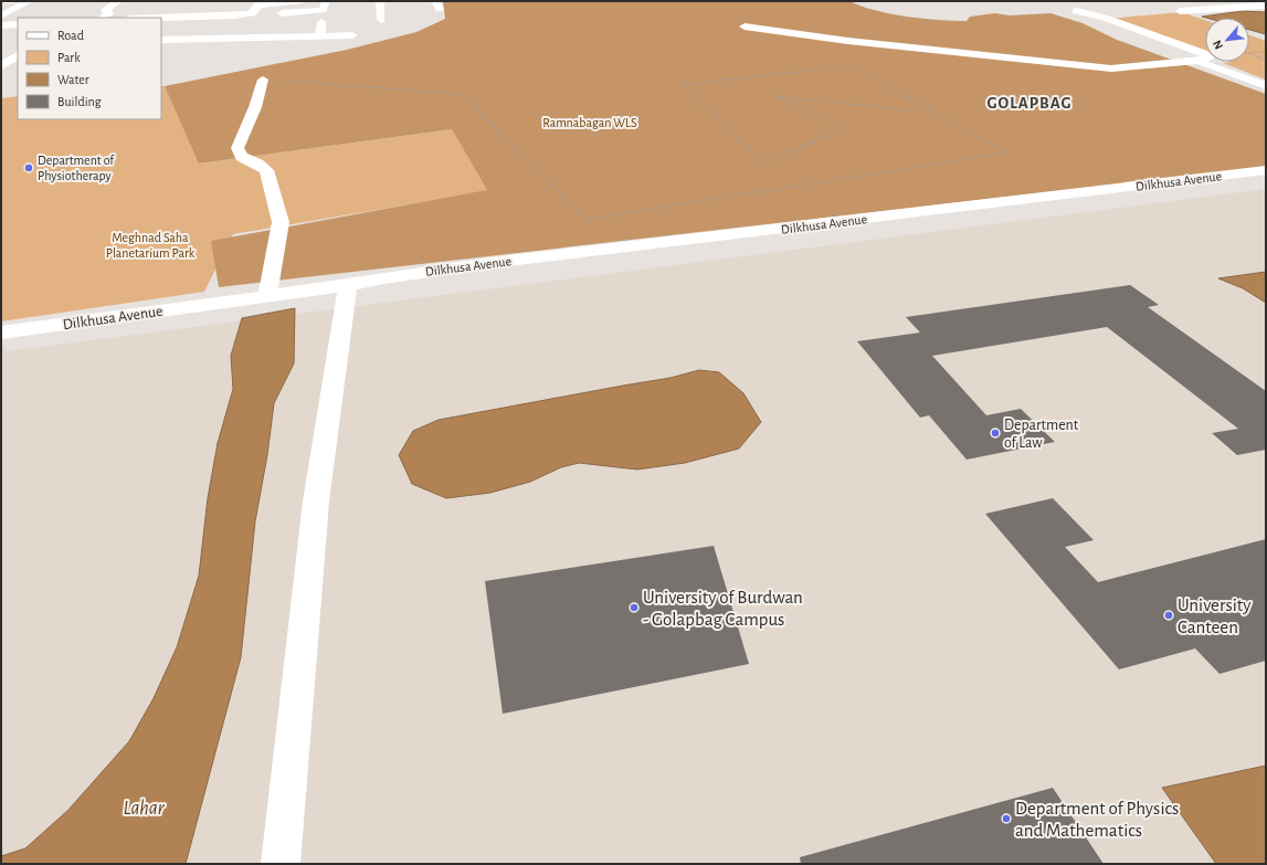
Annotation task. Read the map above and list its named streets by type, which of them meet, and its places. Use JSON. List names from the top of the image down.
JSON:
{
  "streets": {
    "street": ["Dilkhusa Avenue"]
  },
  "districts": ["GOLAPBAG"],
  "water": ["Lahar"],
  "parks": ["Ramnabagan WLS", "Meghnad Saha Planetarium Park"],
  "places": [
    "Department of Physiotherapy",
    "Department of Law",
    "University of Burdwan - Golapbag Campus",
    "University Canteen",
    "Department of Physics and Mathematics"
  ],
  "legend": [
    "Road",
    "Park",
    "Water",
    "Building"
  ],
  "north": "bottom left"
}
